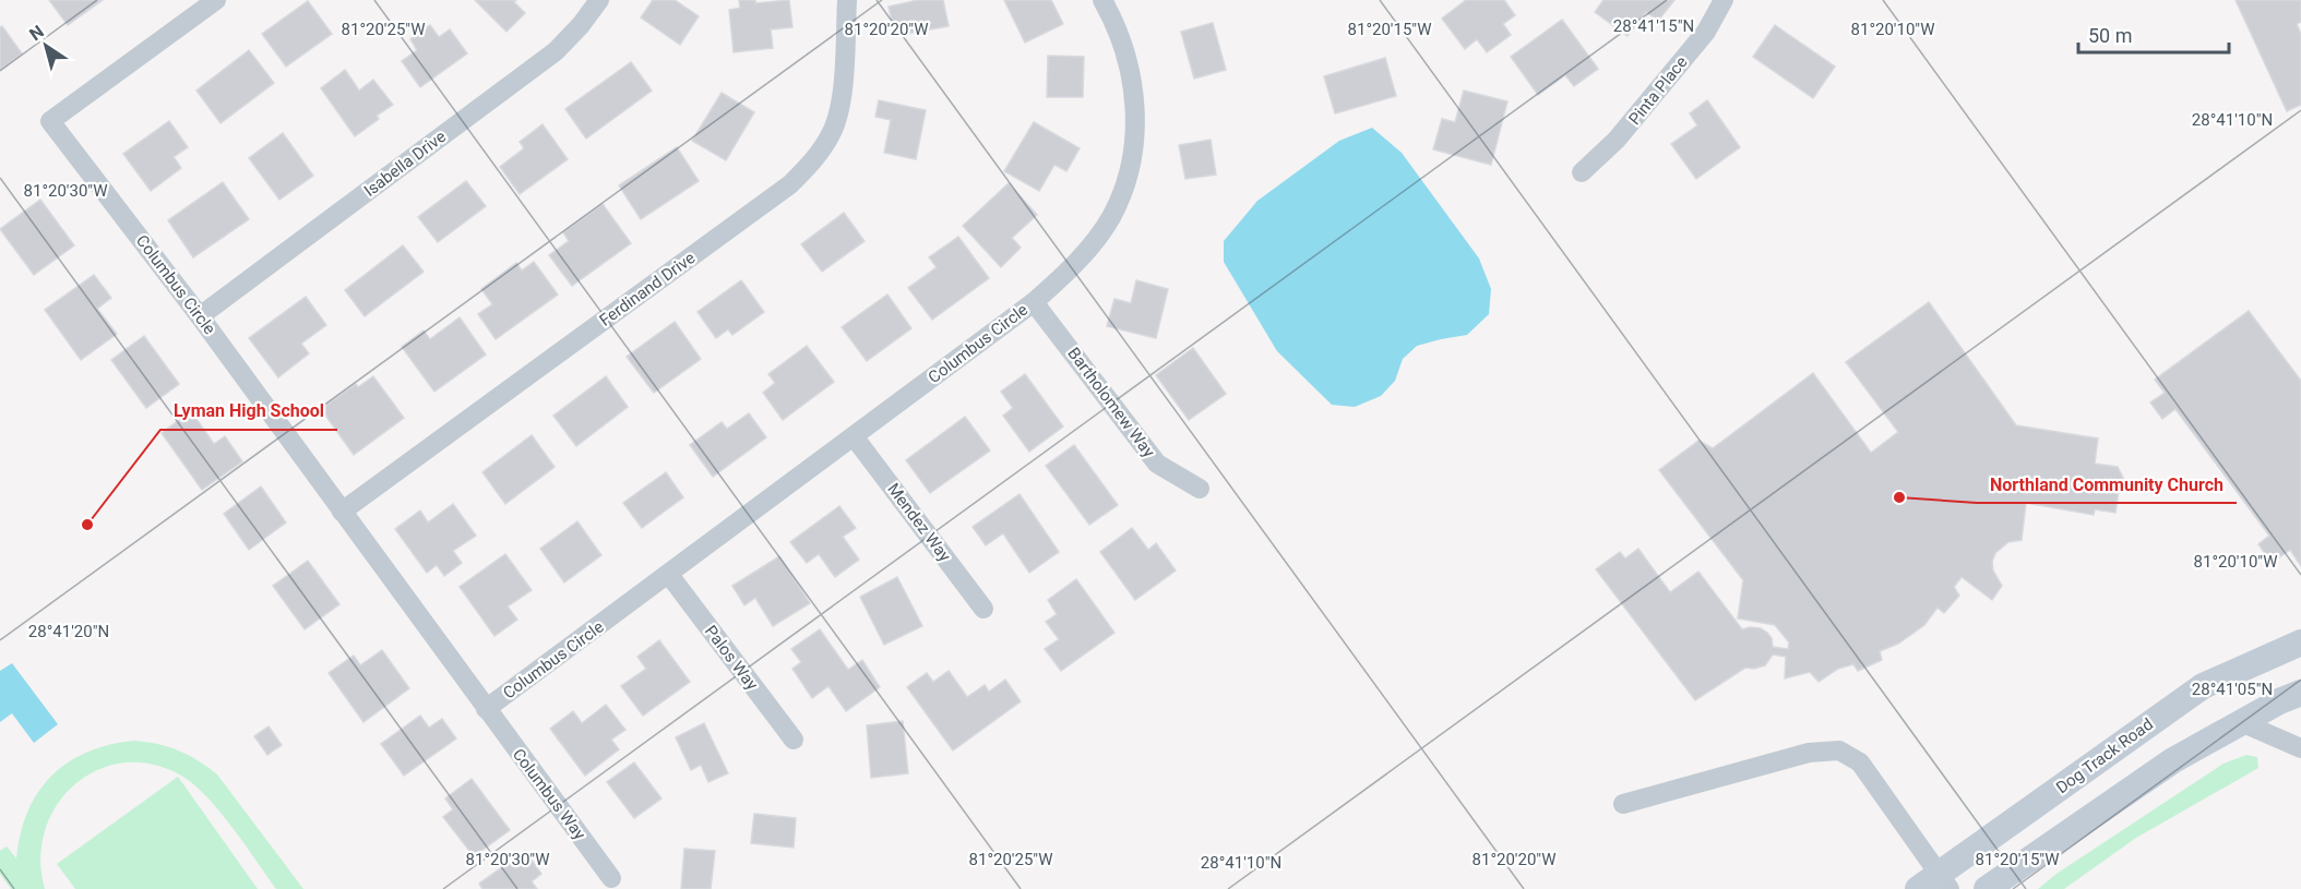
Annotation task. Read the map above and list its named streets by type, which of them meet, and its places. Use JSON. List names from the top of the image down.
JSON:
{
  "streets": {
    "main road": ["Dog Track Road"],
    "street": [
      "Pinta Place",
      "Isabella Drive",
      "Columbus Circle",
      "Ferdinand Drive",
      "Bartholomew Way",
      "Mendez Way",
      "Palos Way",
      "Columbus Way"
    ]
  },
  "crossings": [
    ["Isabella Drive", "Columbus Circle"],
    ["Columbus Circle", "Ferdinand Drive"],
    ["Columbus Circle", "Bartholomew Way"],
    ["Columbus Circle", "Mendez Way"],
    ["Columbus Circle", "Palos Way"],
    ["Columbus Circle", "Columbus Way"]
  ],
  "places": ["Northland Community Church", "Lyman High School"],
  "scale_bar": "50 m",
  "north": "top left",
  "coordinates": [
    "28°41'15\"N",
    "81°20'25\"W",
    "81°20'20\"W",
    "81°20'15\"W",
    "81°20'10\"W",
    "28°41'10\"N",
    "81°20'30\"W",
    "28°41'20\"N",
    "28°41'05\"N"
  ]
}
